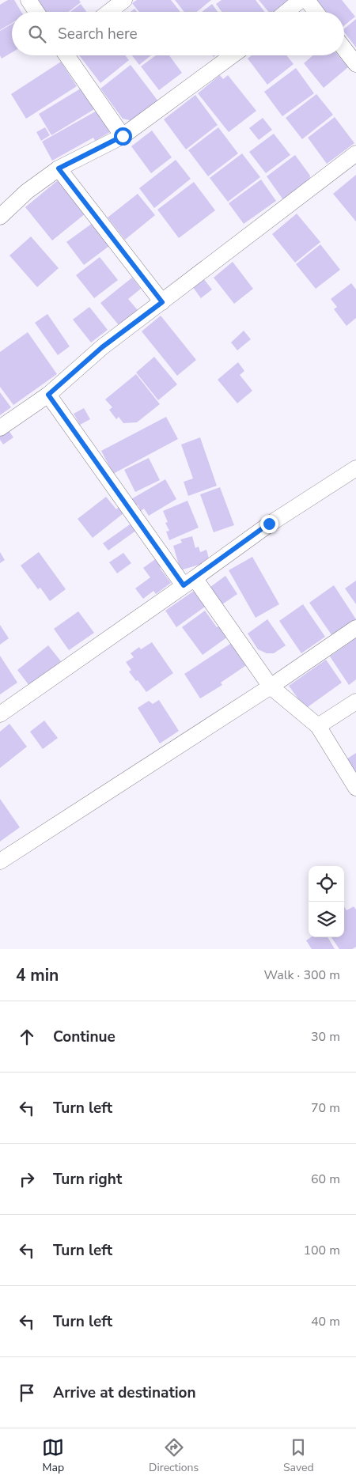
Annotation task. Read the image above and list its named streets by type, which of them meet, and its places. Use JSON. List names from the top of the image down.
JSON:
{
  "page": {
    "search": "Search here",
    "heading": ["4 min", "Walk · 300 m"],
    "list": [
      ["Continue", "30 m"],
      ["Turn left", "70 m"],
      ["Turn right", "60 m"],
      ["Turn left", "100 m"],
      ["Turn left", "40 m"],
      "Arrive at destination"
    ],
    "nav": ["Map", "Directions", "Saved"]
  }
}
